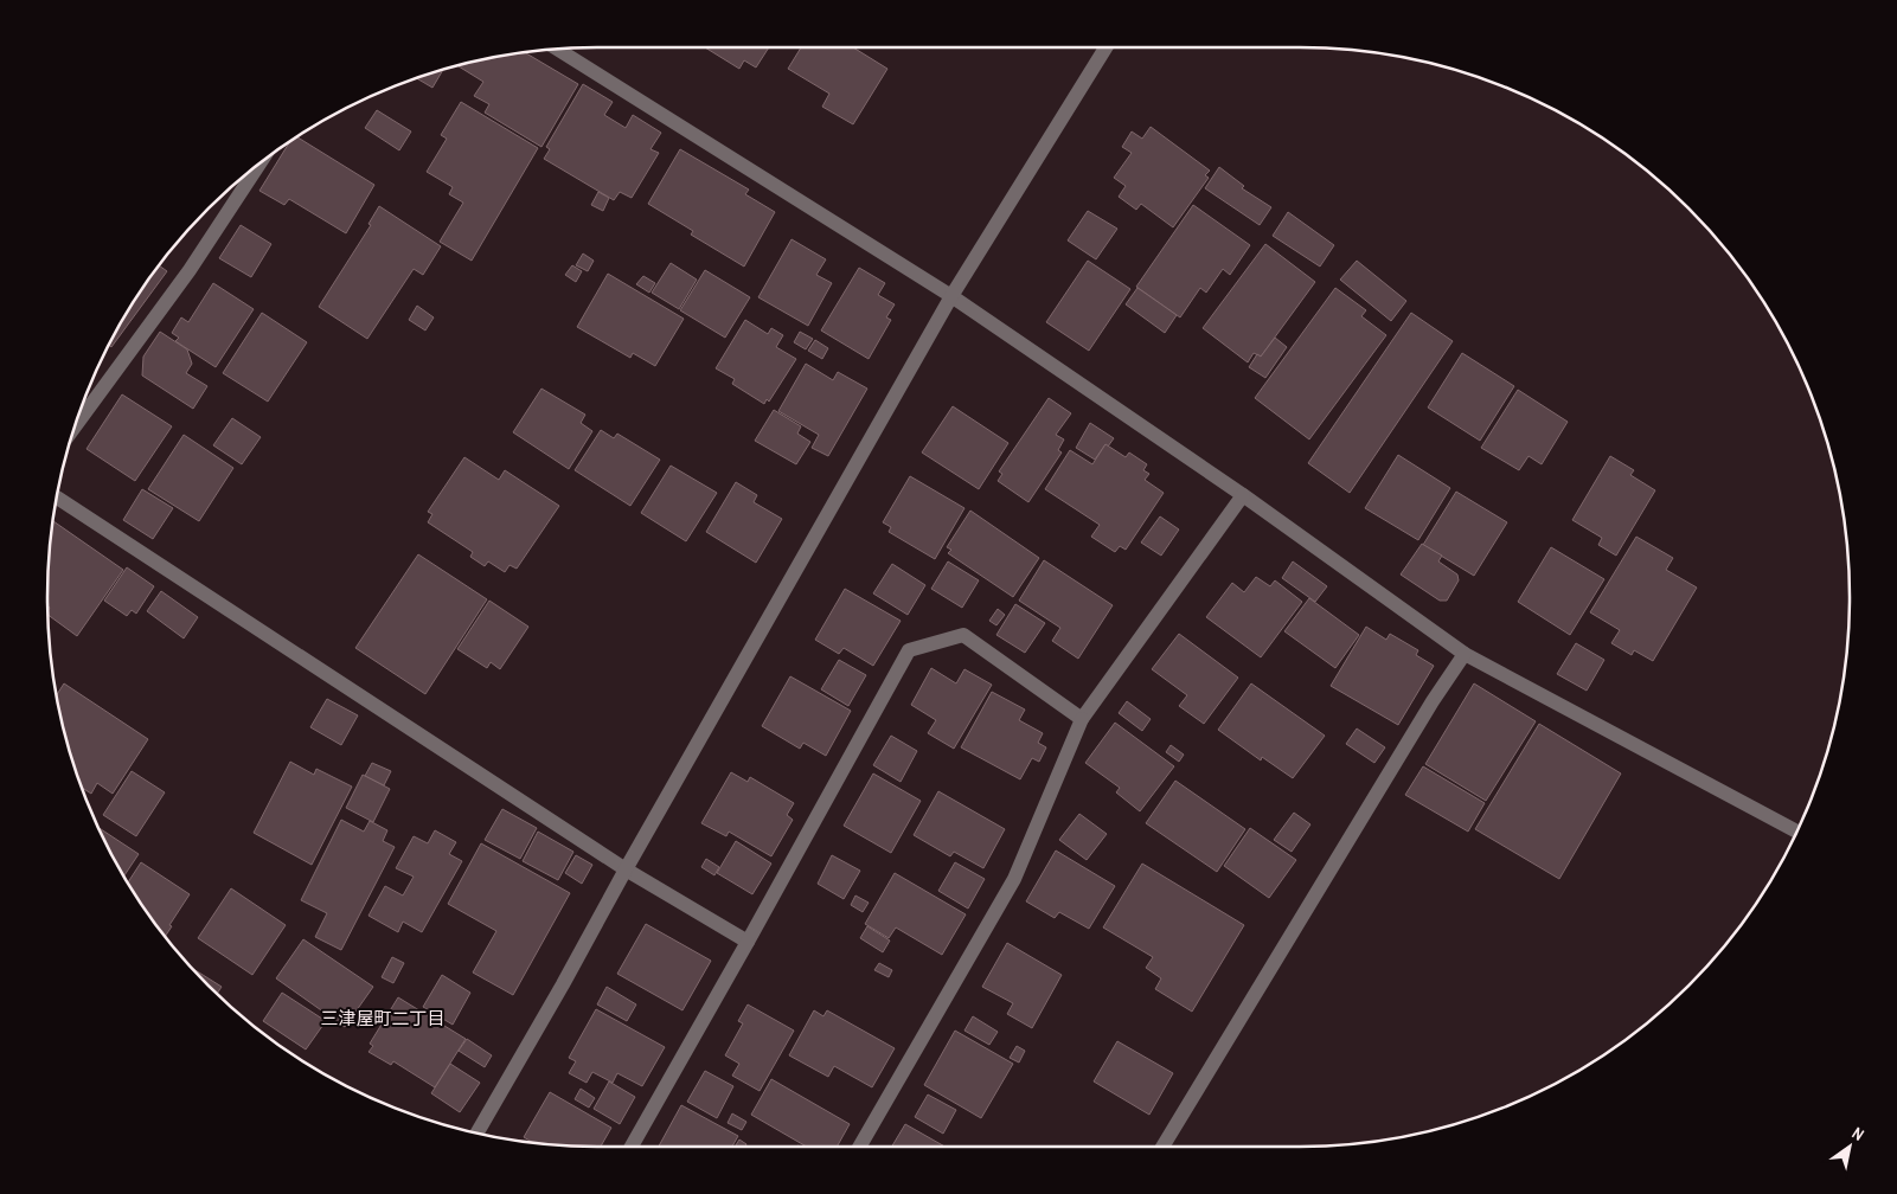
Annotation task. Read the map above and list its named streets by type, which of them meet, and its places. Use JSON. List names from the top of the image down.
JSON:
{
  "districts": ["三津屋町二丁目"],
  "north": "top right"
}
